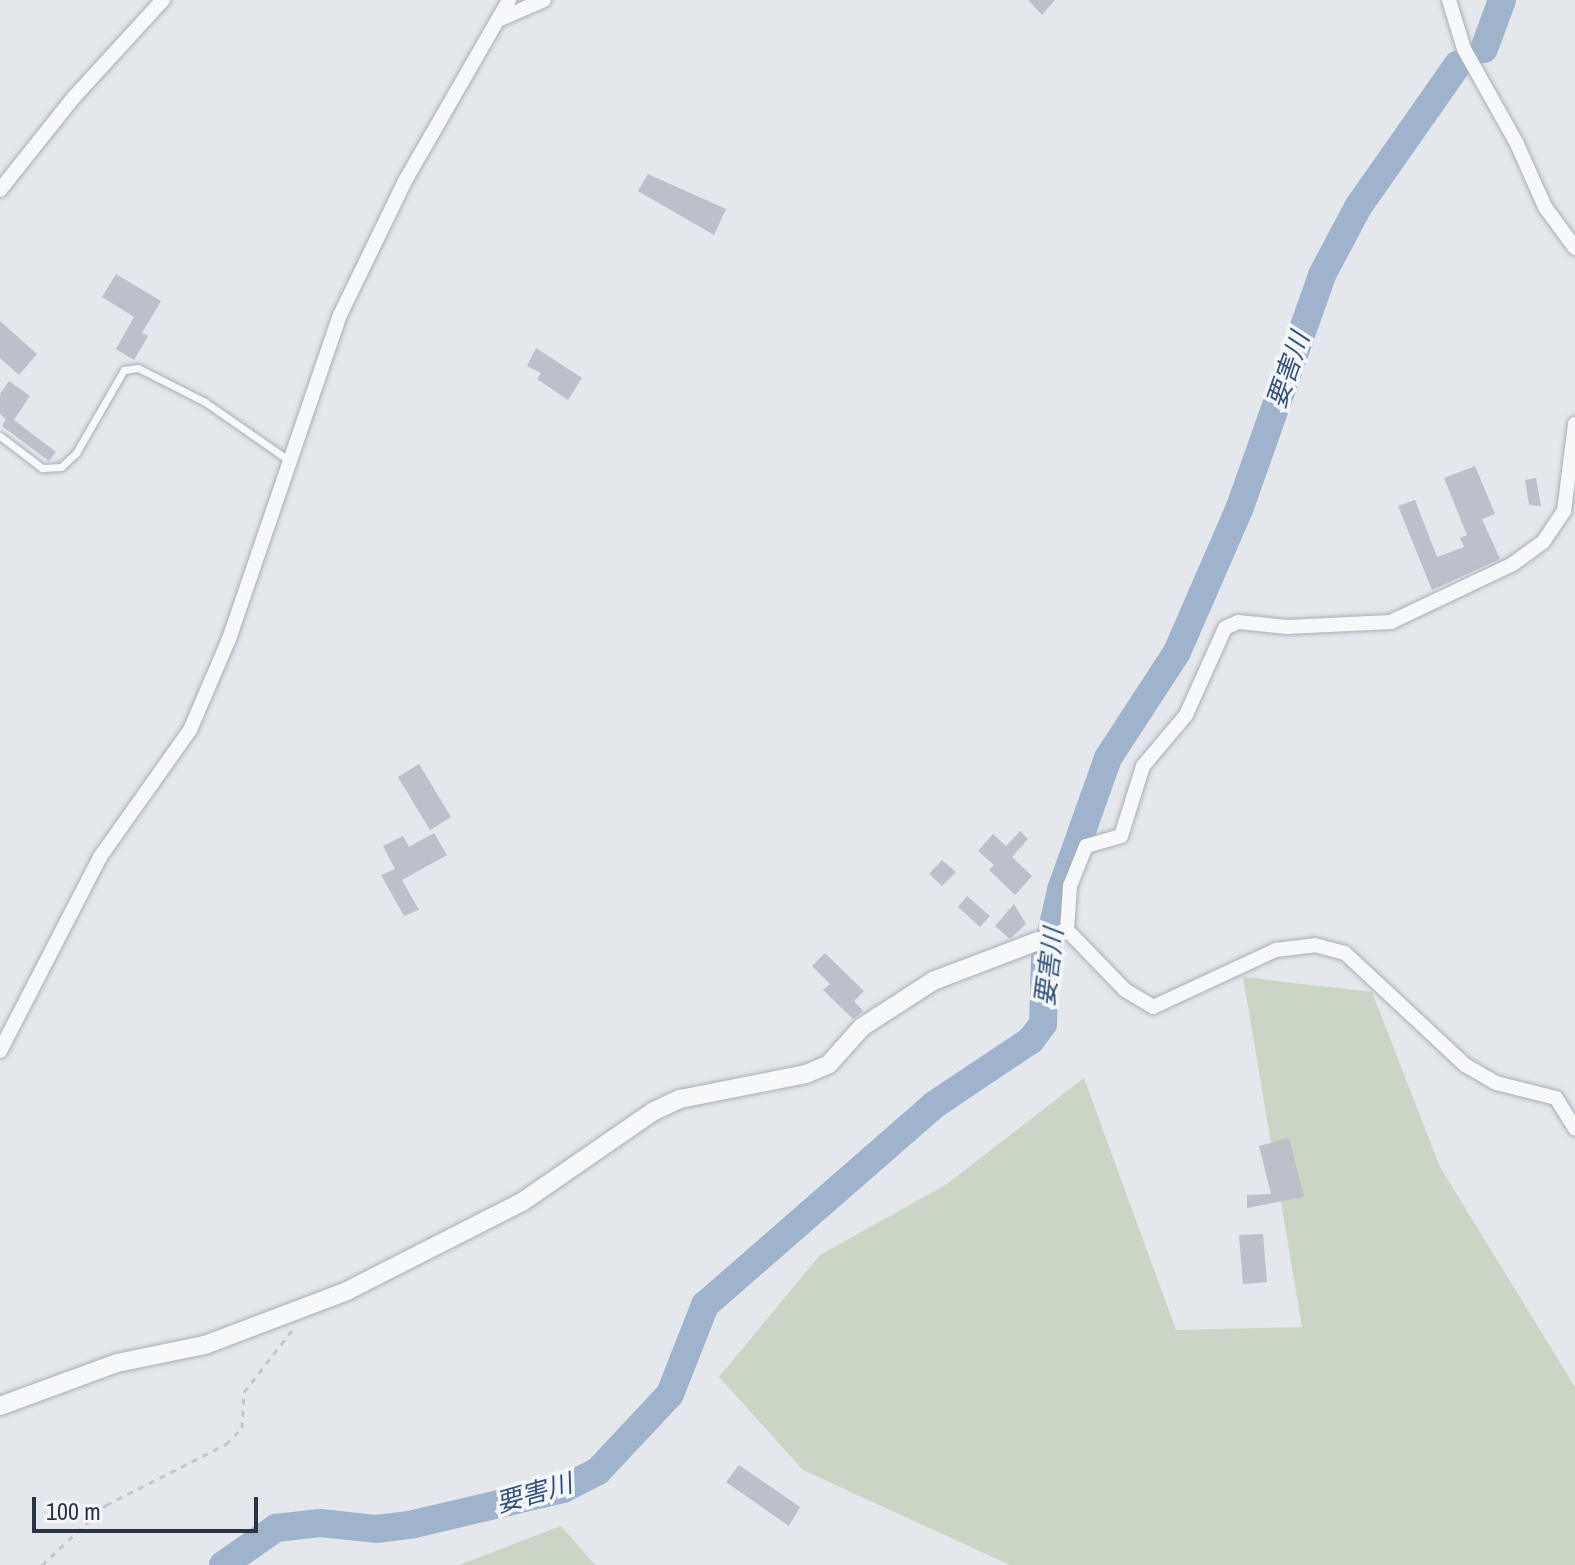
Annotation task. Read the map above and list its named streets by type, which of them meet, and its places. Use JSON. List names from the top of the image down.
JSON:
{
  "water": ["要害川"],
  "scale_bar": "100 m"
}
